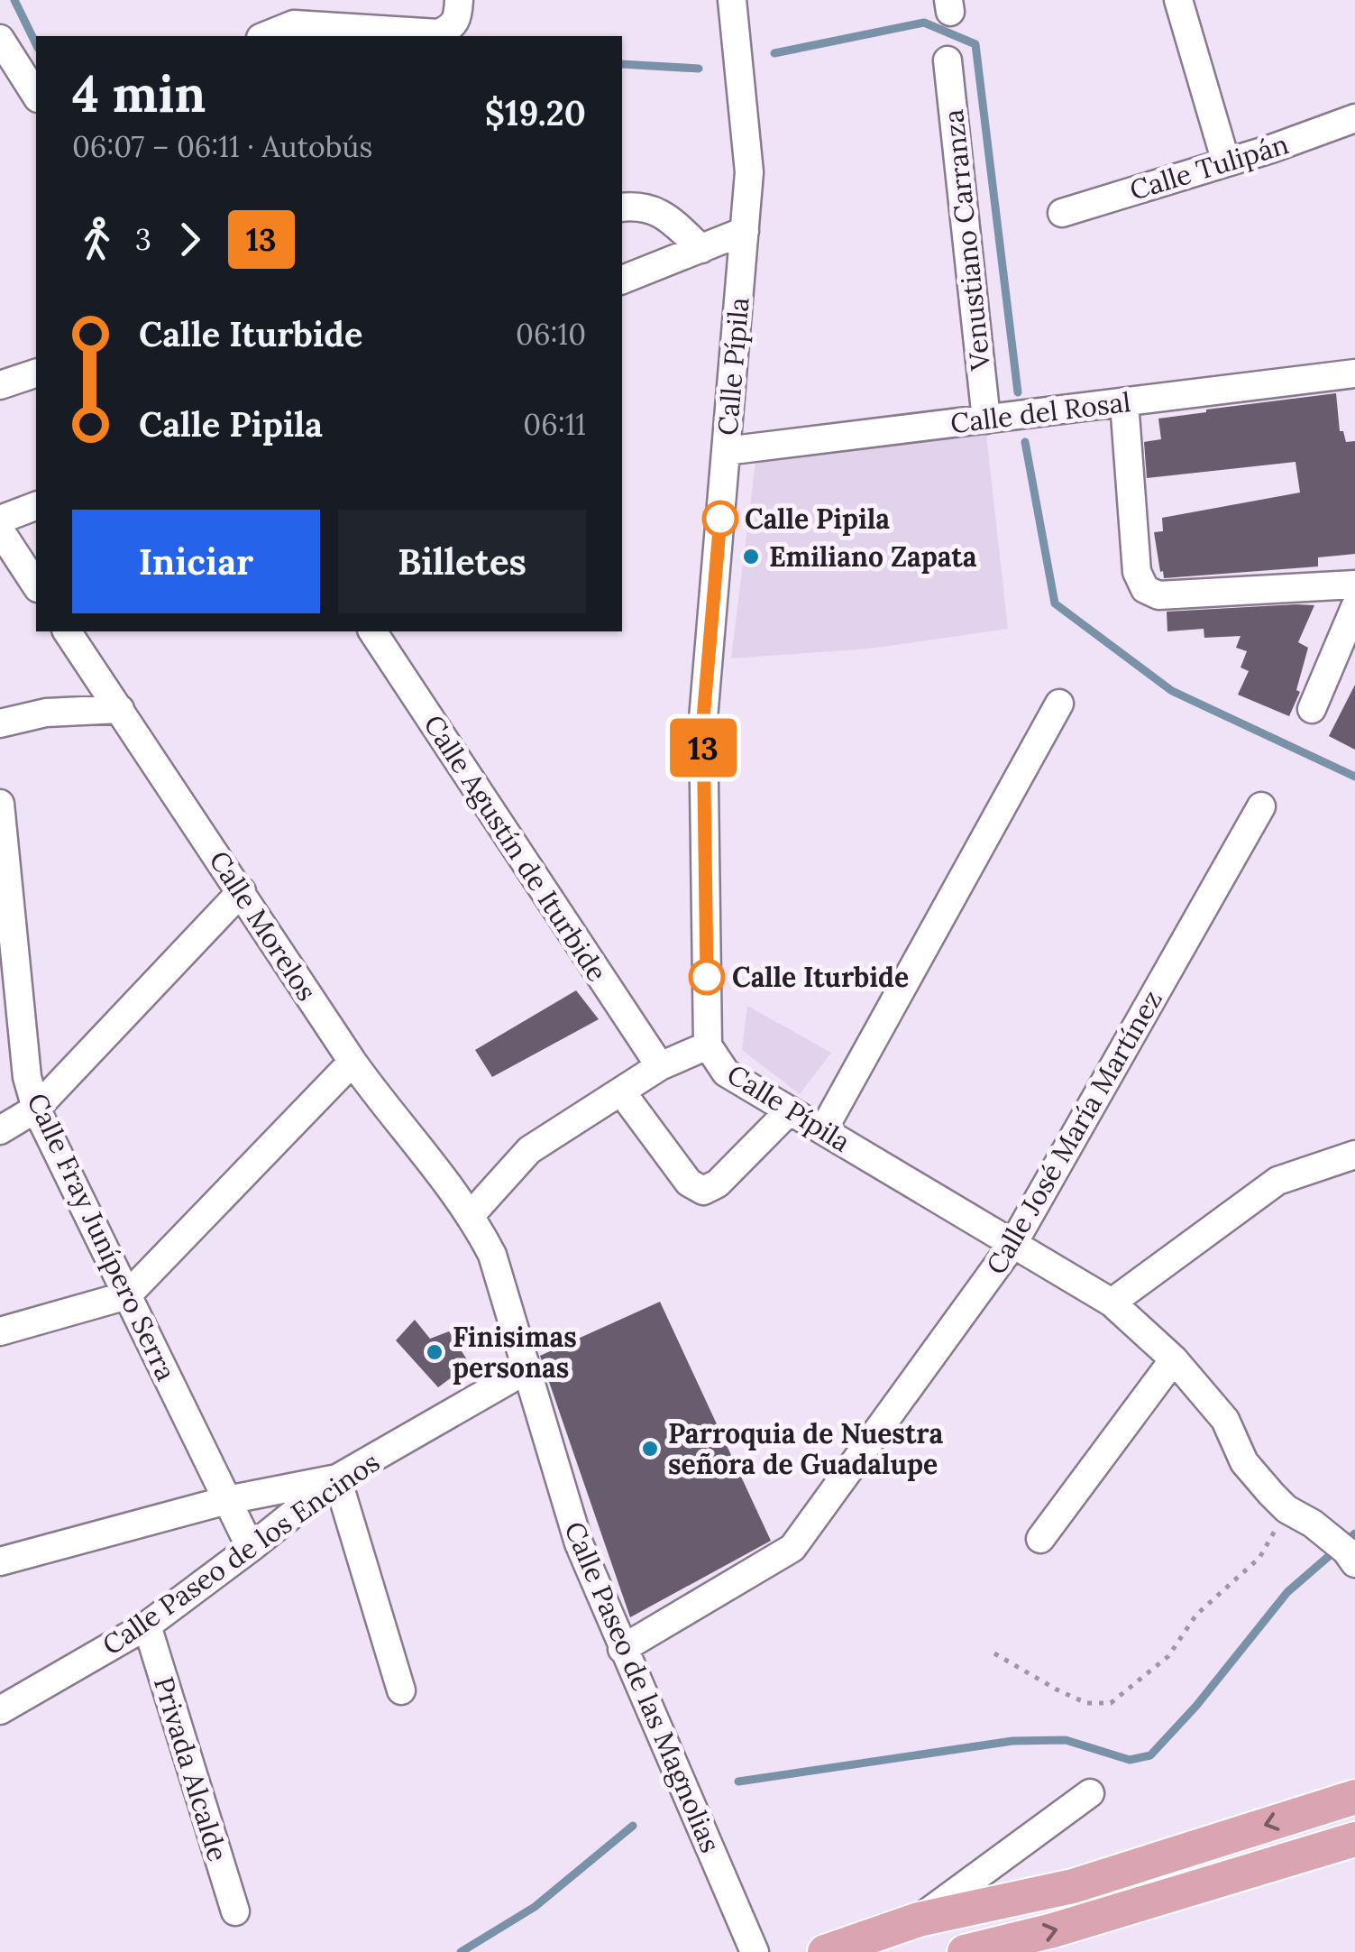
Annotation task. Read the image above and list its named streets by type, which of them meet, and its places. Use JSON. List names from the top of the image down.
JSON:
{
  "streets": {
    "street": [
      "Calle Tulipán",
      "Venustiano Carranza",
      "Calle Pípila",
      "Calle del Rosal",
      "Calle Agustín de Iturbide",
      "Calle Morelos",
      "Calle José María Martínez",
      "Calle Fray Junípero Serra",
      "Calle Paseo de los Encinos",
      "Calle Paseo de las Magnolias",
      "Privada Alcalde"
    ]
  },
  "crossings": [
    ["Venustiano Carranza", "Calle del Rosal"],
    ["Calle Pípila", "Calle del Rosal"],
    ["Calle Pípila", "Calle José María Martínez"],
    ["Calle Morelos", "Calle Paseo de las Magnolias"],
    ["Calle José María Martínez", "Calle Paseo de las Magnolias"],
    ["Calle Fray Junípero Serra", "Calle Paseo de los Encinos"],
    ["Calle Paseo de los Encinos", "Calle Paseo de las Magnolias"],
    ["Calle Paseo de los Encinos", "Privada Alcalde"]
  ],
  "places": [
    "Calle Pipila",
    "Emiliano Zapata",
    "Calle Iturbide",
    "Finisimas personas",
    "Parroquia de Nuestra señora de Guadalupe"
  ],
  "lines": ["bus line 13"],
  "page": {
    "on_map": "13",
    "heading": ["4 min", "06:07 – 06:11 · Autobús", "$19.20"],
    "legs": ["3", "13"],
    "list": [
      {
        "name": "Calle Iturbide",
        "value": "06:10"
      },
      {
        "name": "Calle Pipila",
        "value": "06:11"
      }
    ],
    "buttons": ["Iniciar", "Billetes"]
  }
}
